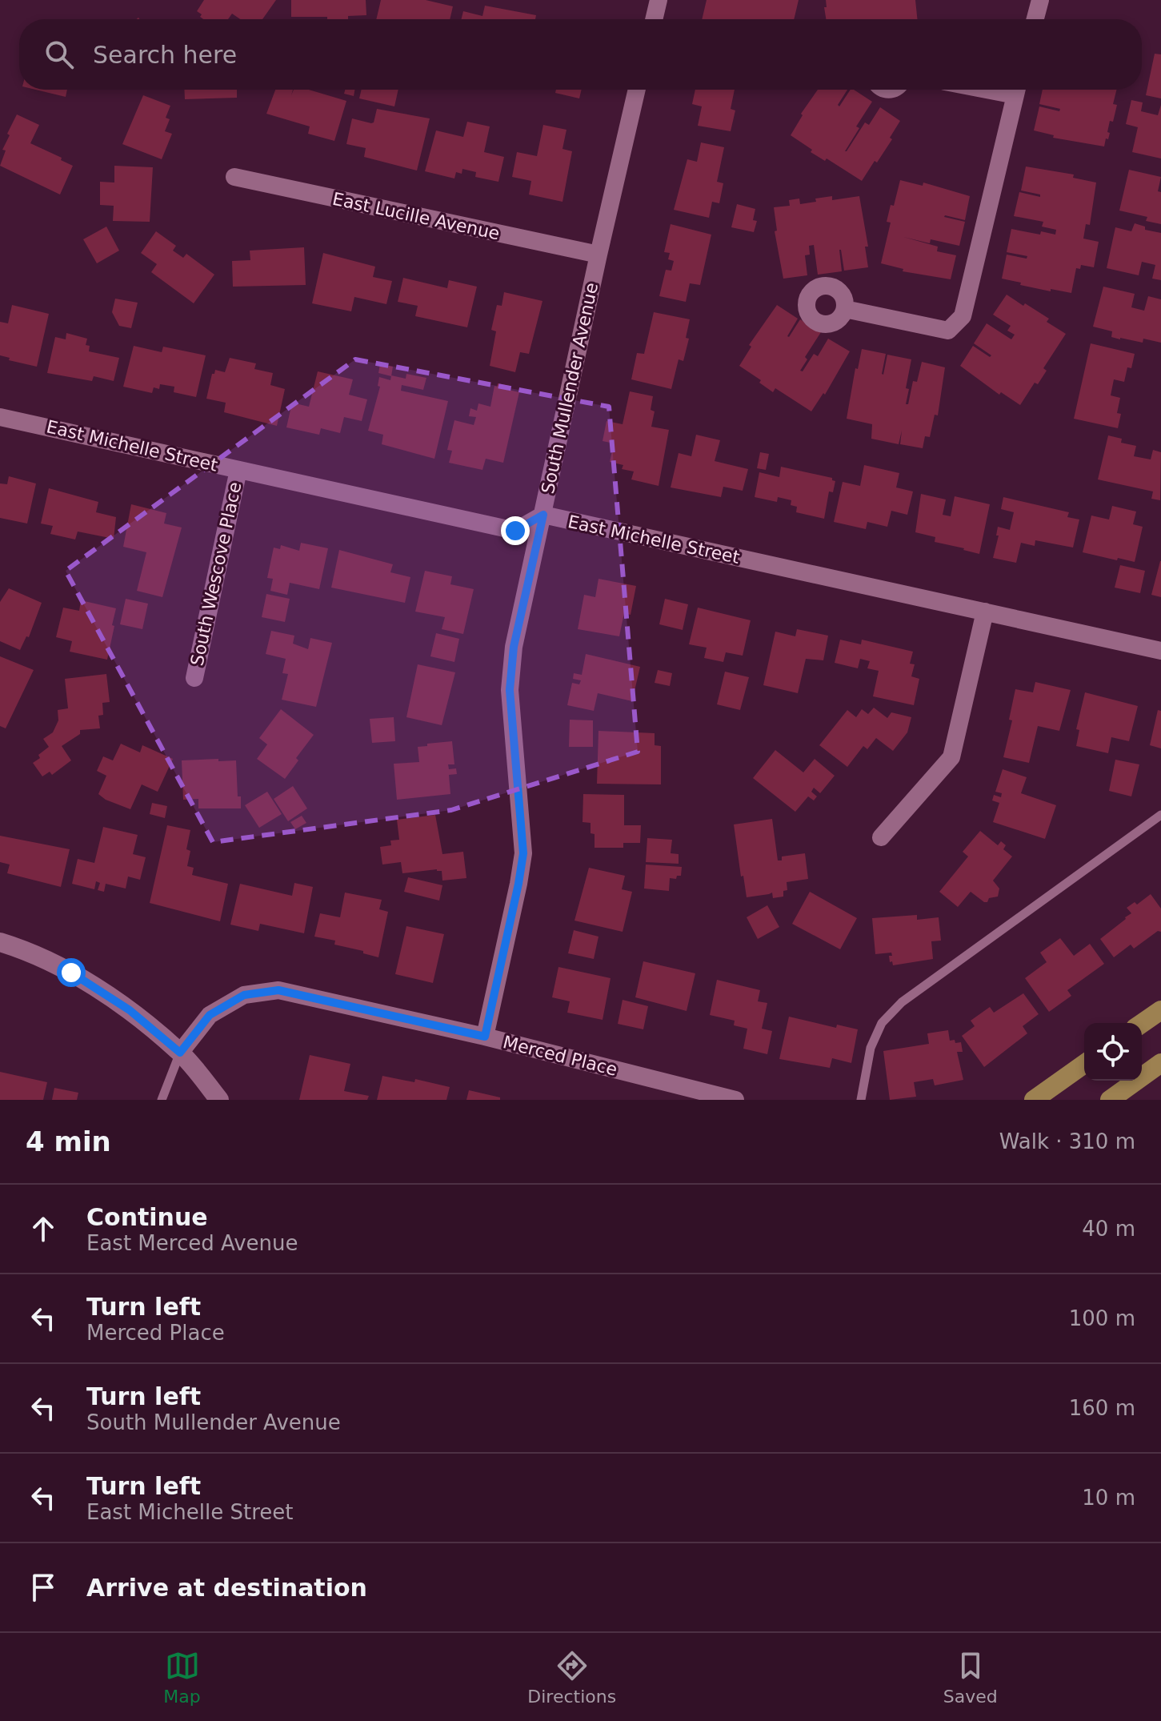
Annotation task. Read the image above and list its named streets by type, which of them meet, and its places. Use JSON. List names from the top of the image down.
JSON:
{
  "streets": {
    "street": [
      "East Lucille Avenue",
      "South Mullender Avenue",
      "East Michelle Street",
      "South Wescove Place",
      "Merced Place"
    ]
  },
  "crossings": [
    ["East Lucille Avenue", "South Mullender Avenue"],
    ["South Mullender Avenue", "East Michelle Street"],
    ["South Mullender Avenue", "Merced Place"],
    ["East Michelle Street", "South Wescove Place"]
  ],
  "page": {
    "search": "Search here",
    "heading": ["4 min", "Walk · 310 m"],
    "list": [
      ["Continue", "East Merced Avenue", "40 m"],
      ["Turn left", "Merced Place", "100 m"],
      ["Turn left", "South Mullender Avenue", "160 m"],
      ["Turn left", "East Michelle Street", "10 m"],
      "Arrive at destination"
    ],
    "nav": ["Map", "Directions", "Saved"]
  }
}
